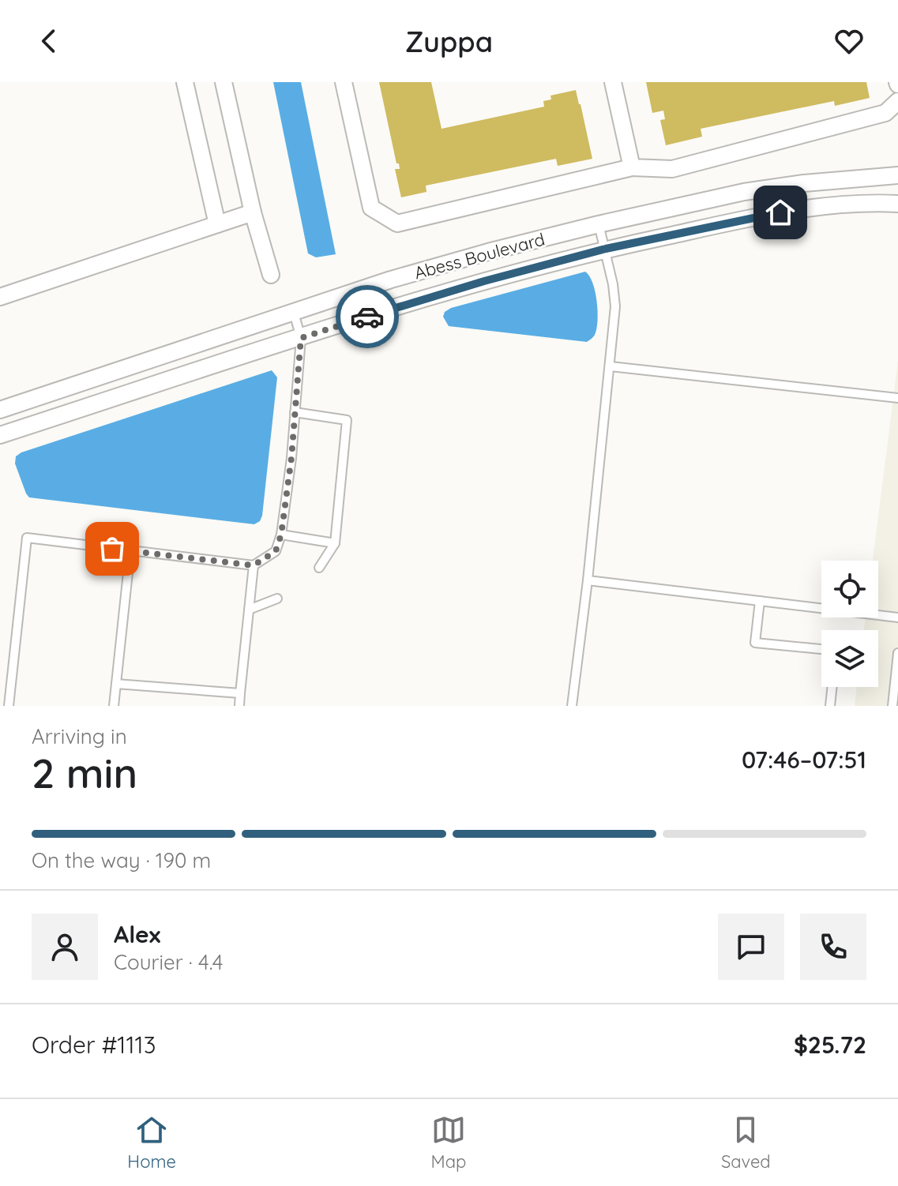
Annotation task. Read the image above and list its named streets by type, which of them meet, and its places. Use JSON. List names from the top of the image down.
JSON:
{
  "streets": {
    "street": ["Abess Boulevard"]
  },
  "page": {
    "header": "Zuppa",
    "heading": ["2 min", "Arriving in", "07:46–07:51"],
    "panel": [
      "Alex",
      "Courier · 4.4",
      "Order #1113",
      "$25.72"
    ],
    "bar": "On the way · 190 m",
    "tabs": ["Home", "Map", "Saved"]
  }
}
